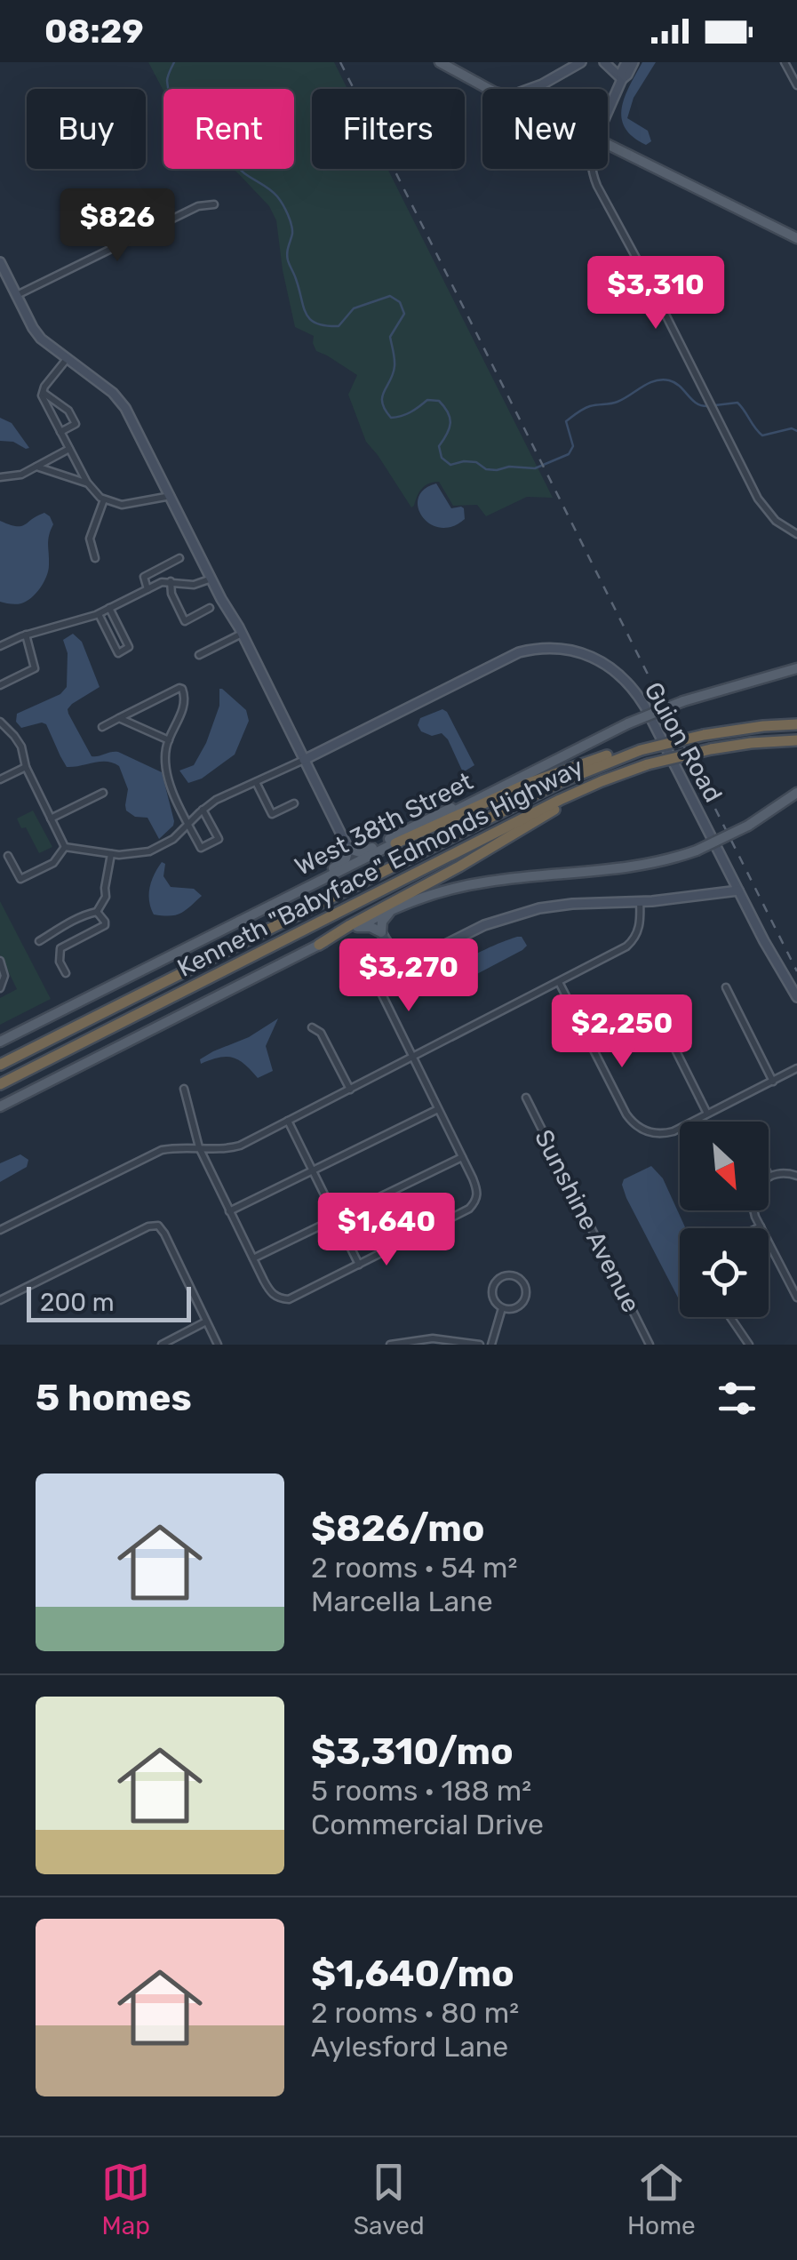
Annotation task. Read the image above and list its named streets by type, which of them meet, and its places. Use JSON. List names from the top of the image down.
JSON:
{
  "streets": {
    "highway": ["Kenneth \"Babyface\" Edmonds Highway"],
    "main road": ["West 38th Street"],
    "street": ["Guion Road", "Sunshine Avenue"]
  },
  "scale_bar": "200 m",
  "north": "bottom right",
  "page": {
    "status": "08:29",
    "chip": [
      "Buy",
      "Rent",
      "Filters",
      "New"
    ],
    "price": [
      "$826",
      "$3,310",
      "$3,270",
      "$2,250",
      "$1,640"
    ],
    "scale": "200 m",
    "heading": "5 homes",
    "list": [
      {
        "name": "$826/mo",
        "note": "2 rooms · 54 m² · Marcella Lane"
      },
      {
        "name": "$3,310/mo",
        "note": "5 rooms · 188 m² · Commercial Drive"
      },
      {
        "name": "$1,640/mo",
        "note": "2 rooms · 80 m² · Aylesford Lane"
      }
    ],
    "tabs": ["Map", "Saved", "Home"]
  }
}
